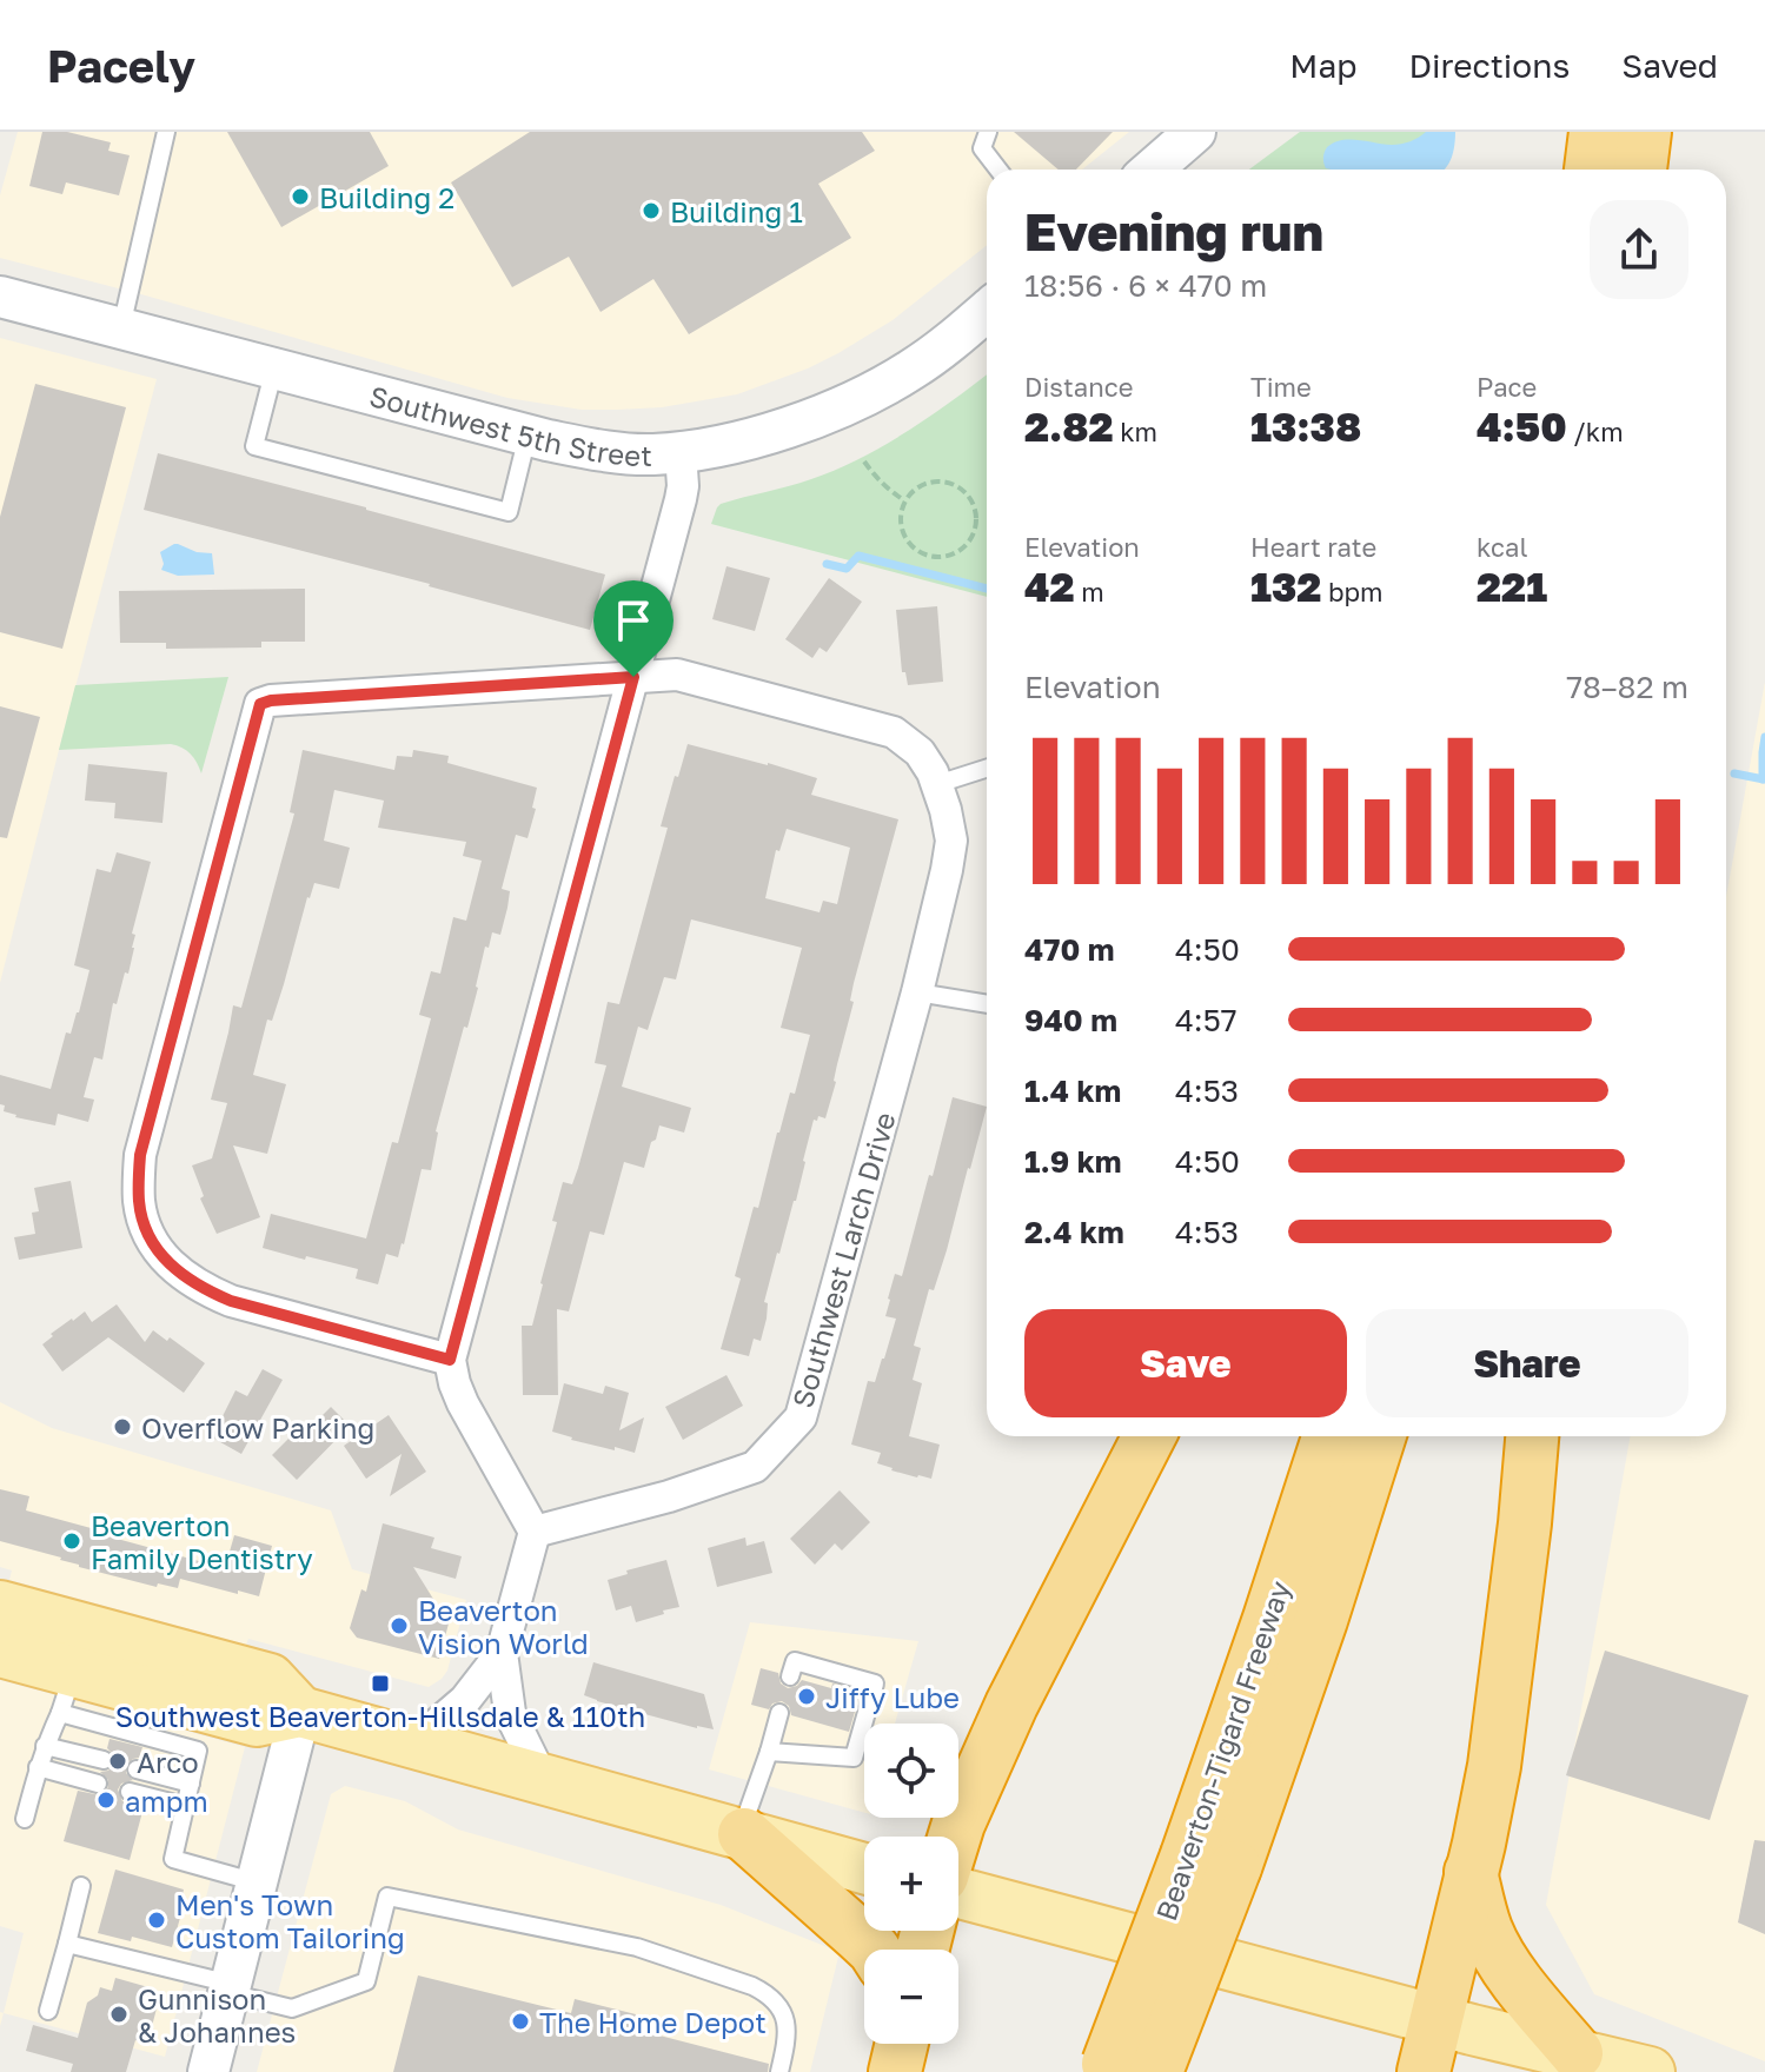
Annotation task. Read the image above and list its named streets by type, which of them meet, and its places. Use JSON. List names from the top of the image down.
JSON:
{
  "streets": {
    "highway": ["Beaverton-Tigard Freeway"],
    "street": ["Southwest 5th Street", "Southwest Larch Drive"]
  },
  "places": {
    "other": [
      "Building 2",
      "Building 1",
      "Overflow Parking",
      "Beaverton Family Dentistry",
      "Beaverton Vision World",
      "Jiffy Lube",
      "Arco",
      "ampm",
      "Men's Town Custom Tailoring",
      "Gunnison & Johannes",
      "The Home Depot"
    ],
    "transit": ["Southwest Beaverton-Hillsdale & 110th"]
  },
  "page": {
    "header": "Pacely",
    "nav": ["Map", "Directions", "Saved"],
    "heading": ["Evening run", "18:56 · 6 × 470 m"],
    "stats": [
      ["Distance", "2.82 km"],
      ["Time", "13:38"],
      ["Pace", "4:50 /km"],
      ["Elevation", "42 m"],
      ["Heart rate", "132 bpm"],
      ["kcal", "221"]
    ],
    "chart": ["Elevation", "78–82 m"],
    "list": [
      {
        "name": "470 m",
        "note": "4:50"
      },
      {
        "name": "940 m",
        "note": "4:57"
      },
      {
        "name": "1.4 km",
        "note": "4:53"
      },
      {
        "name": "1.9 km",
        "note": "4:50"
      },
      {
        "name": "2.4 km",
        "note": "4:53"
      }
    ],
    "buttons": ["Save", "Share"],
    "map_buttons": ["+", "−"]
  }
}
